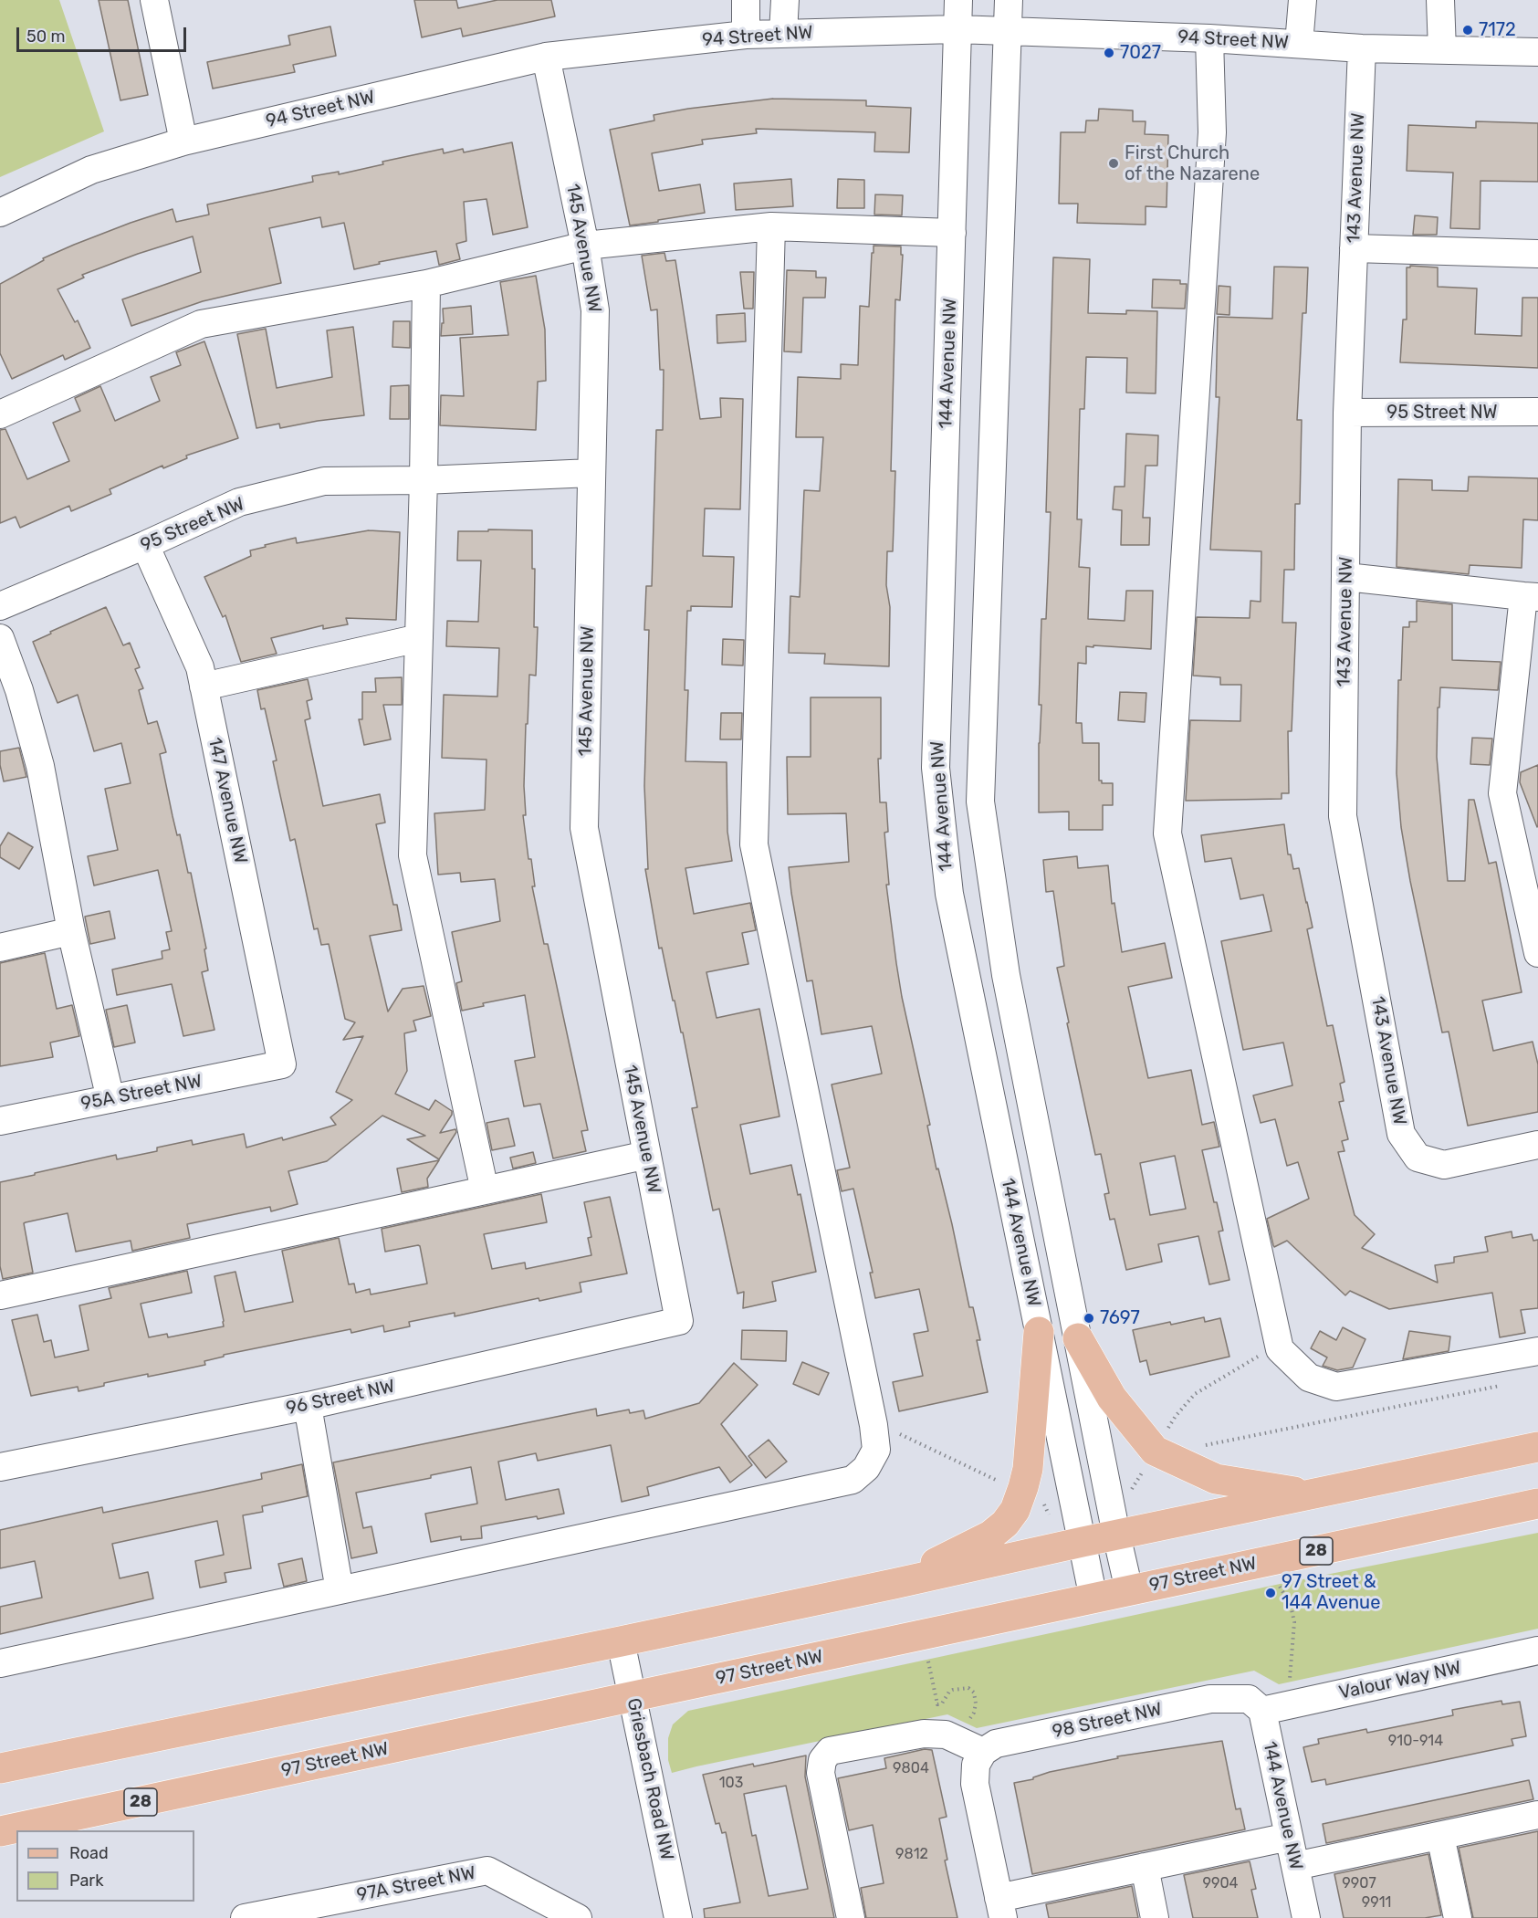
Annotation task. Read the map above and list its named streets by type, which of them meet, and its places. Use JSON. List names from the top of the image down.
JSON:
{
  "streets": {
    "main road": ["28", "97 Street NW"],
    "street": [
      "94 Street NW",
      "143 Avenue NW",
      "145 Avenue NW",
      "144 Avenue NW",
      "95 Street NW",
      "147 Avenue NW",
      "95A Street NW",
      "96 Street NW",
      "Valour Way NW",
      "98 Street NW",
      "Griesbach Road NW",
      "97A Street NW"
    ]
  },
  "crossings": [
    ["94 Street NW", "143 Avenue NW"],
    ["94 Street NW", "145 Avenue NW"],
    ["94 Street NW", "144 Avenue NW"],
    ["143 Avenue NW", "95 Street NW"],
    ["145 Avenue NW", "95 Street NW"],
    ["145 Avenue NW", "96 Street NW"],
    ["144 Avenue NW", "97 Street NW"],
    ["144 Avenue NW", "Valour Way NW"],
    ["144 Avenue NW", "98 Street NW"],
    ["95 Street NW", "147 Avenue NW"],
    ["147 Avenue NW", "95A Street NW"],
    ["97 Street NW", "Griesbach Road NW"],
    ["Valour Way NW", "98 Street NW"]
  ],
  "places": [
    "7172",
    "7027",
    "First Church of the Nazarene",
    "7697",
    "97 Street & 144 Avenue"
  ],
  "house_numbers": [
    "910-914",
    "9804",
    "103",
    "9812",
    "9904",
    "9907",
    "9911"
  ],
  "legend": ["Road", "Park"],
  "scale_bar": "50 m"
}
